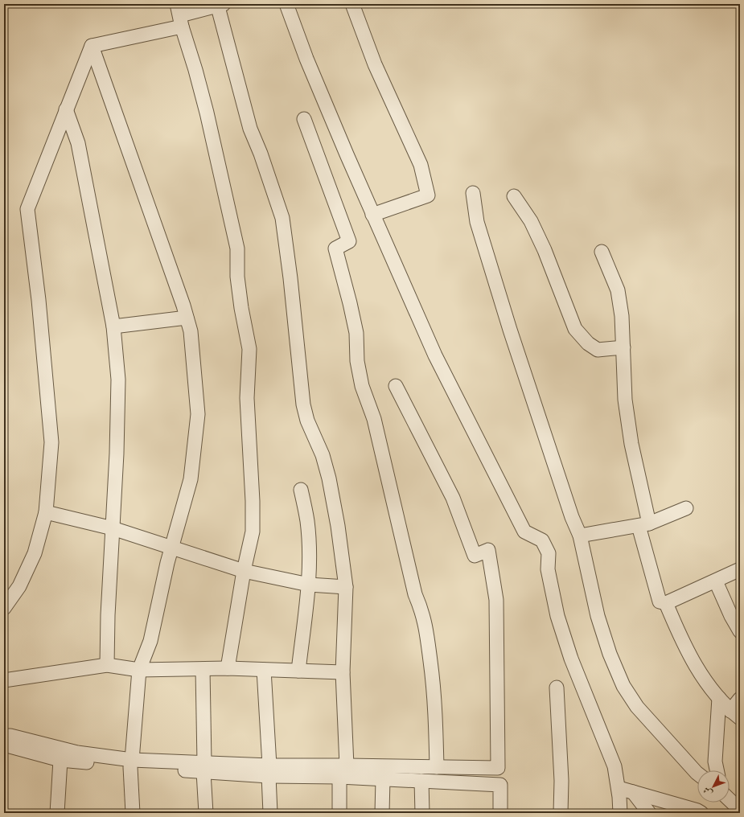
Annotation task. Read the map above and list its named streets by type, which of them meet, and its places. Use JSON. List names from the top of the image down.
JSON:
{
  "north": "bottom left"
}
